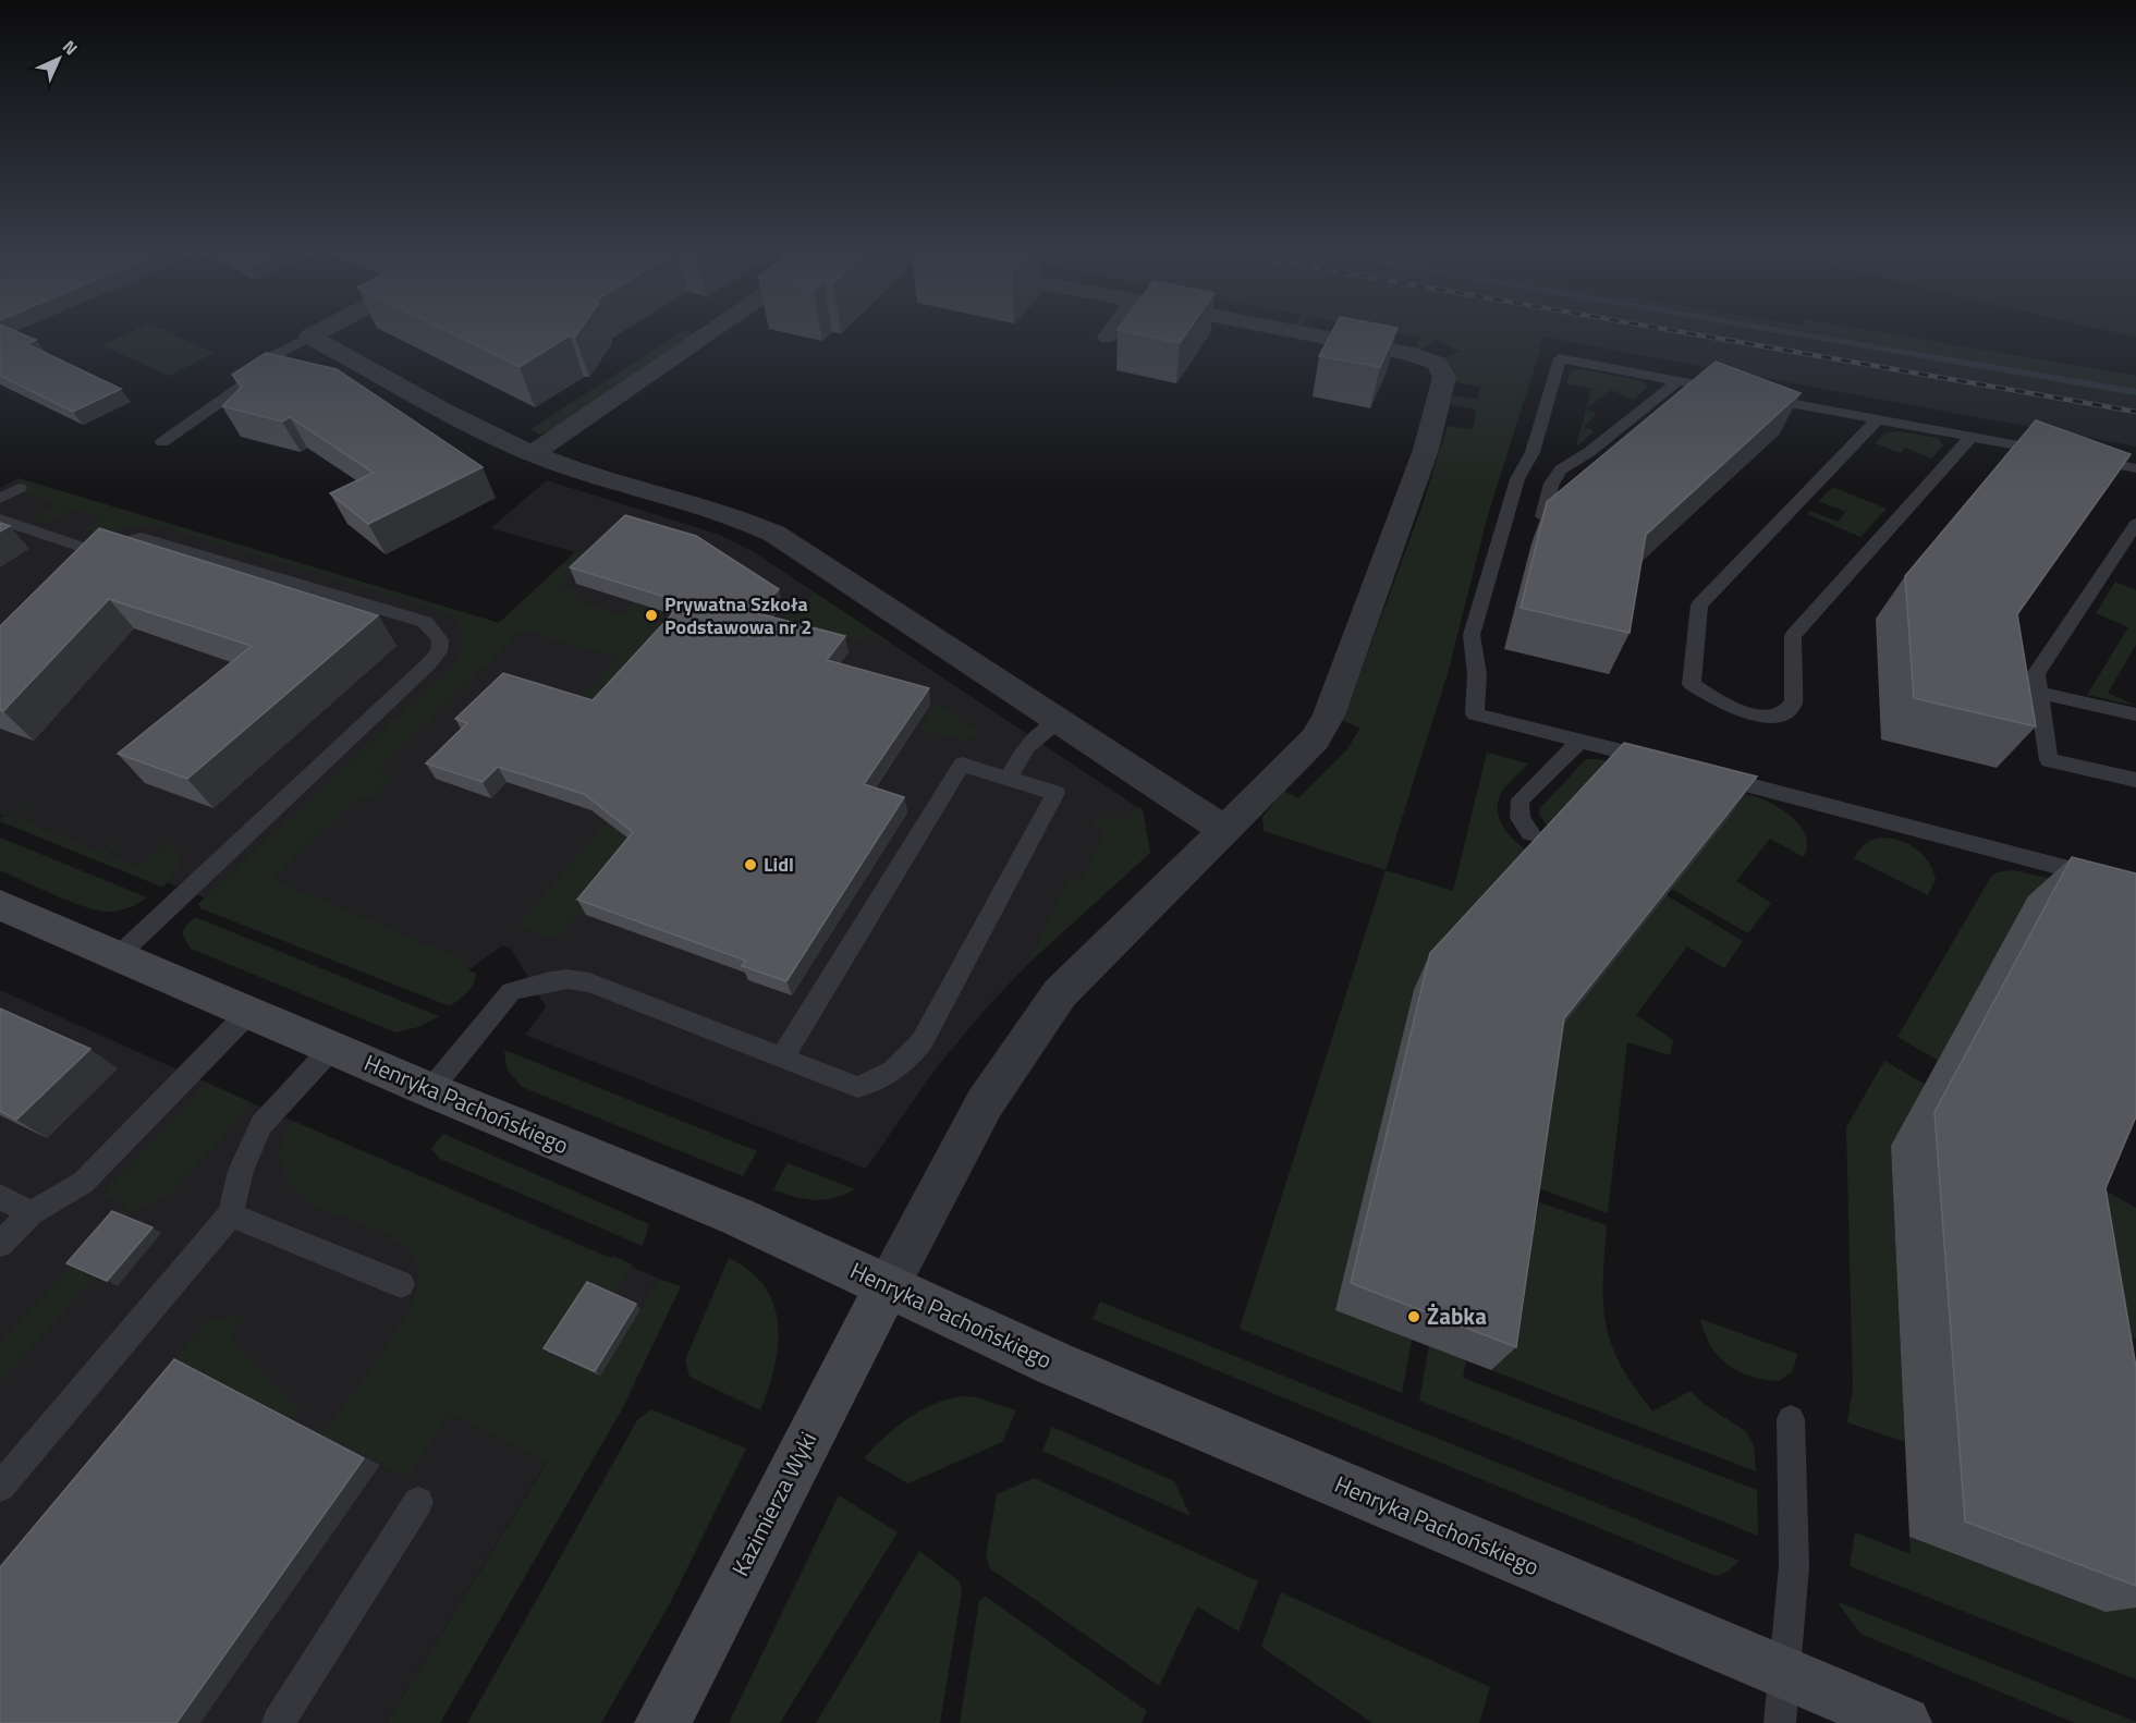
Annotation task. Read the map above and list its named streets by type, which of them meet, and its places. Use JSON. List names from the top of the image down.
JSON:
{
  "streets": {
    "street": ["Henryka Pachońskiego", "Kazimierza Wyki"]
  },
  "crossings": [
    ["Henryka Pachońskiego", "Kazimierza Wyki"]
  ],
  "places": ["Prywatna Szkoła Podstawowa nr 2", "Lidl", "Żabka"],
  "north": "top right"
}
